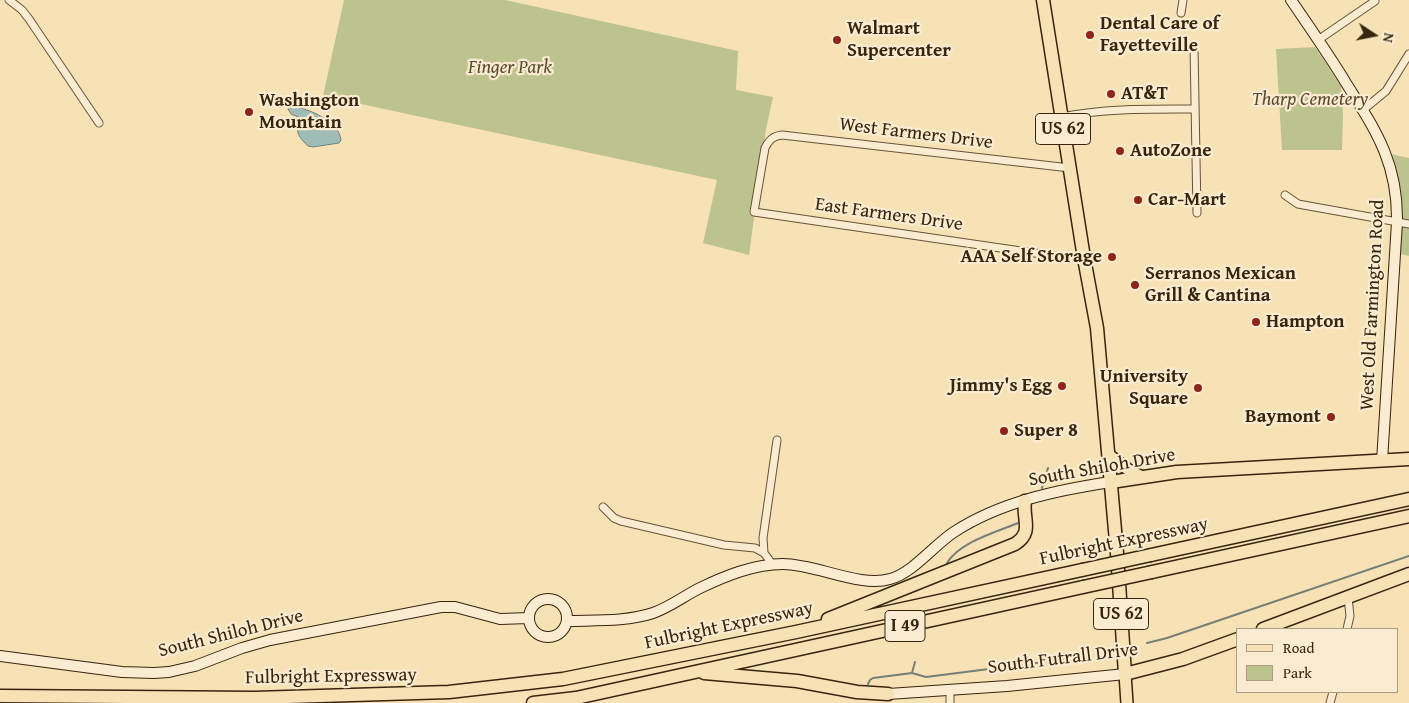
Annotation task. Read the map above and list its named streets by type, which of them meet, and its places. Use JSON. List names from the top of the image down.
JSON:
{
  "streets": {
    "highway": [
      "US 62",
      "South Shiloh Drive",
      "Fulbright Expressway",
      "I 49",
      "South Futrall Drive"
    ],
    "street": ["West Farmers Drive", "East Farmers Drive", "West Old Farmington Road"]
  },
  "crossings": [
    ["US 62", "West Farmers Drive"],
    ["US 62", "East Farmers Drive"],
    ["US 62", "South Shiloh Drive"],
    ["US 62", "South Futrall Drive"],
    ["West Farmers Drive", "East Farmers Drive"],
    ["West Old Farmington Road", "South Shiloh Drive"],
    ["Fulbright Expressway", "I 49"]
  ],
  "parks": ["Finger Park", "Tharp Cemetery"],
  "places": [
    "Dental Care of Fayetteville",
    "Walmart Supercenter",
    "AT&T",
    "Washington Mountain",
    "AutoZone",
    "Car-Mart",
    "AAA Self Storage",
    "Serranos Mexican Grill & Cantina",
    "Hampton",
    "Jimmy's Egg",
    "University Square",
    "Baymont",
    "Super 8"
  ],
  "legend": ["Road", "Park"],
  "north": "right"
}
